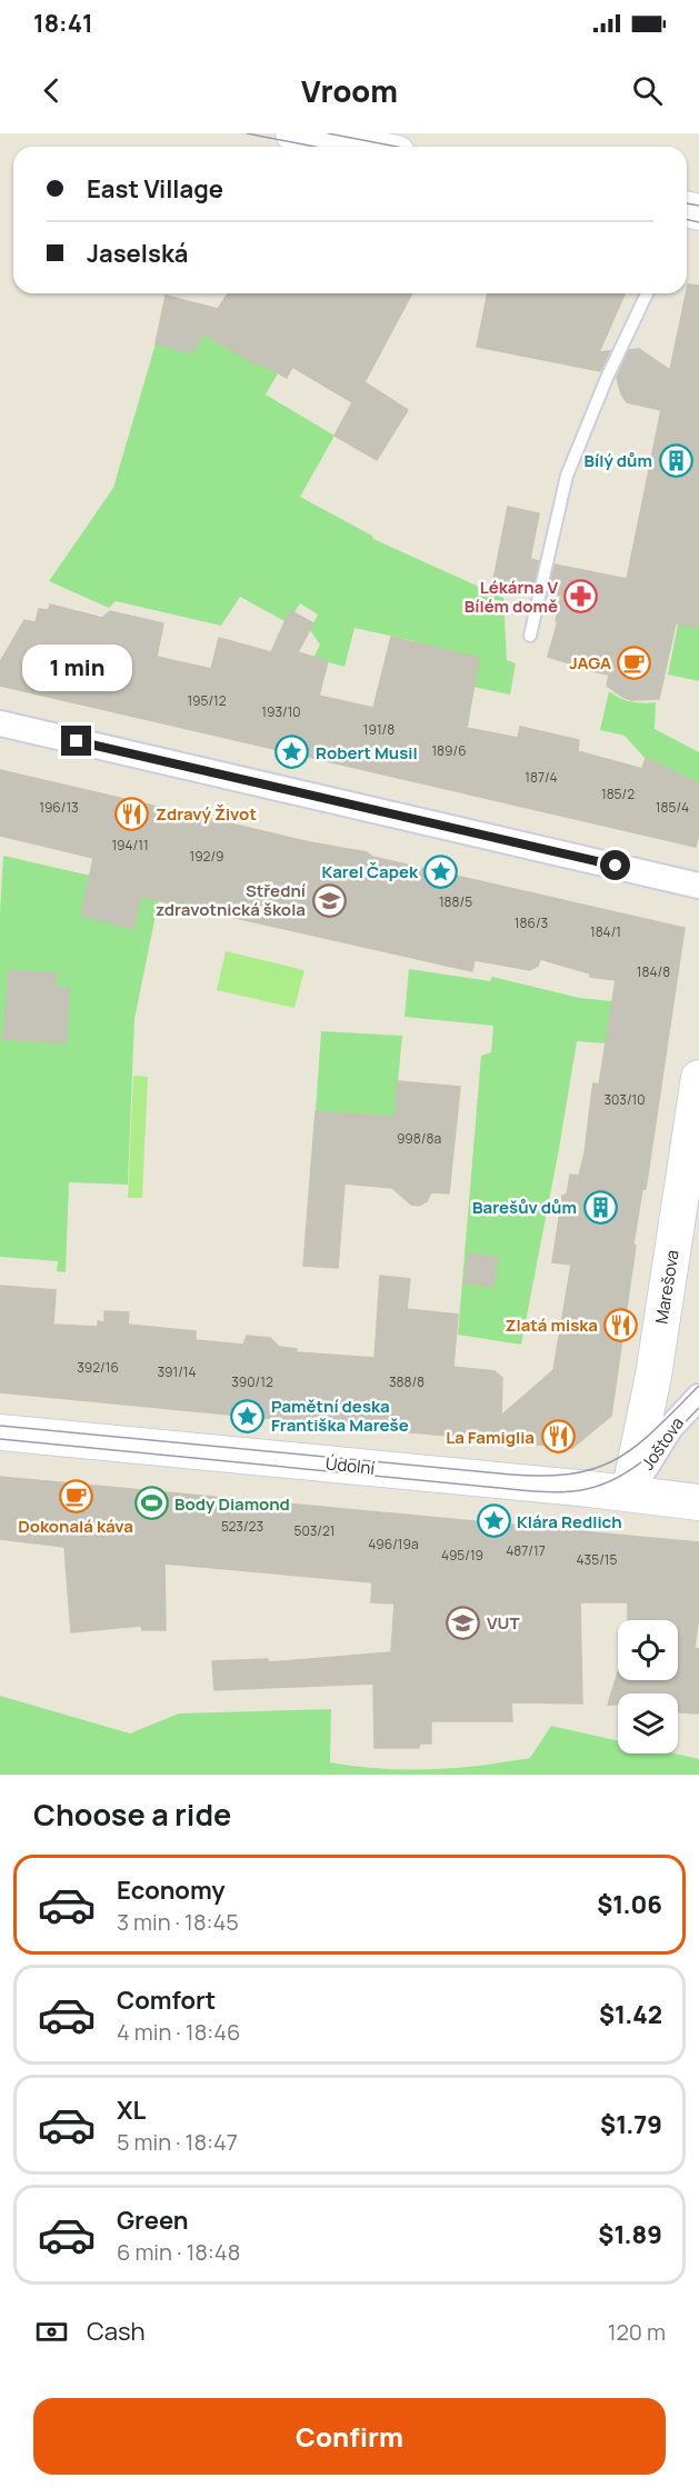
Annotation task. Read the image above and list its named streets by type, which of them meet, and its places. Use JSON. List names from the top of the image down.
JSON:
{
  "streets": {
    "street": ["Marešova", "Joštova", "Údolní"]
  },
  "crossings": [
    ["Marešova", "Joštova"],
    ["Marešova", "Údolní"],
    ["Joštova", "Údolní"]
  ],
  "places": {
    "building": ["Bílý dům", "Barešův dům"],
    "pharmacy": ["Lékárna V Bílém domě"],
    "cafe": ["JAGA", "Dokonalá káva"],
    "place": [
      "Robert Musil",
      "Karel Čapek",
      "Pamětní deska Františka Mareše",
      "Klára Redlich"
    ],
    "restaurant": ["Zdravý Život", "Zlatá miska", "La Famiglia"],
    "school or university": ["Střední zdravotnická škola", "VUT"],
    "sports": ["Body Diamond"]
  },
  "house_numbers": [
    "195/12",
    "193/10",
    "191/8",
    "189/6",
    "187/4",
    "185/2",
    "196/13",
    "185/4",
    "194/11",
    "192/9",
    "188/5",
    "186/3",
    "184/1",
    "184/8",
    "303/10",
    "998/8a",
    "392/16",
    "391/14",
    "390/12",
    "388/8",
    "523/23",
    "503/21",
    "496/19a",
    "487/17",
    "495/19",
    "435/15"
  ],
  "page": {
    "status": "18:41",
    "header": "Vroom",
    "banner": ["East Village", "Jaselská"],
    "bubble": "1 min",
    "heading": "Choose a ride",
    "list": [
      {
        "name": "Economy",
        "note": "3 min · 18:45",
        "value": "$1.06"
      },
      {
        "name": "Comfort",
        "note": "4 min · 18:46",
        "value": "$1.42"
      },
      {
        "name": "XL",
        "note": "5 min · 18:47",
        "value": "$1.79"
      },
      {
        "name": "Green",
        "note": "6 min · 18:48",
        "value": "$1.89"
      }
    ],
    "pay": ["Cash", "120 m"],
    "buttons": "Confirm"
  }
}
